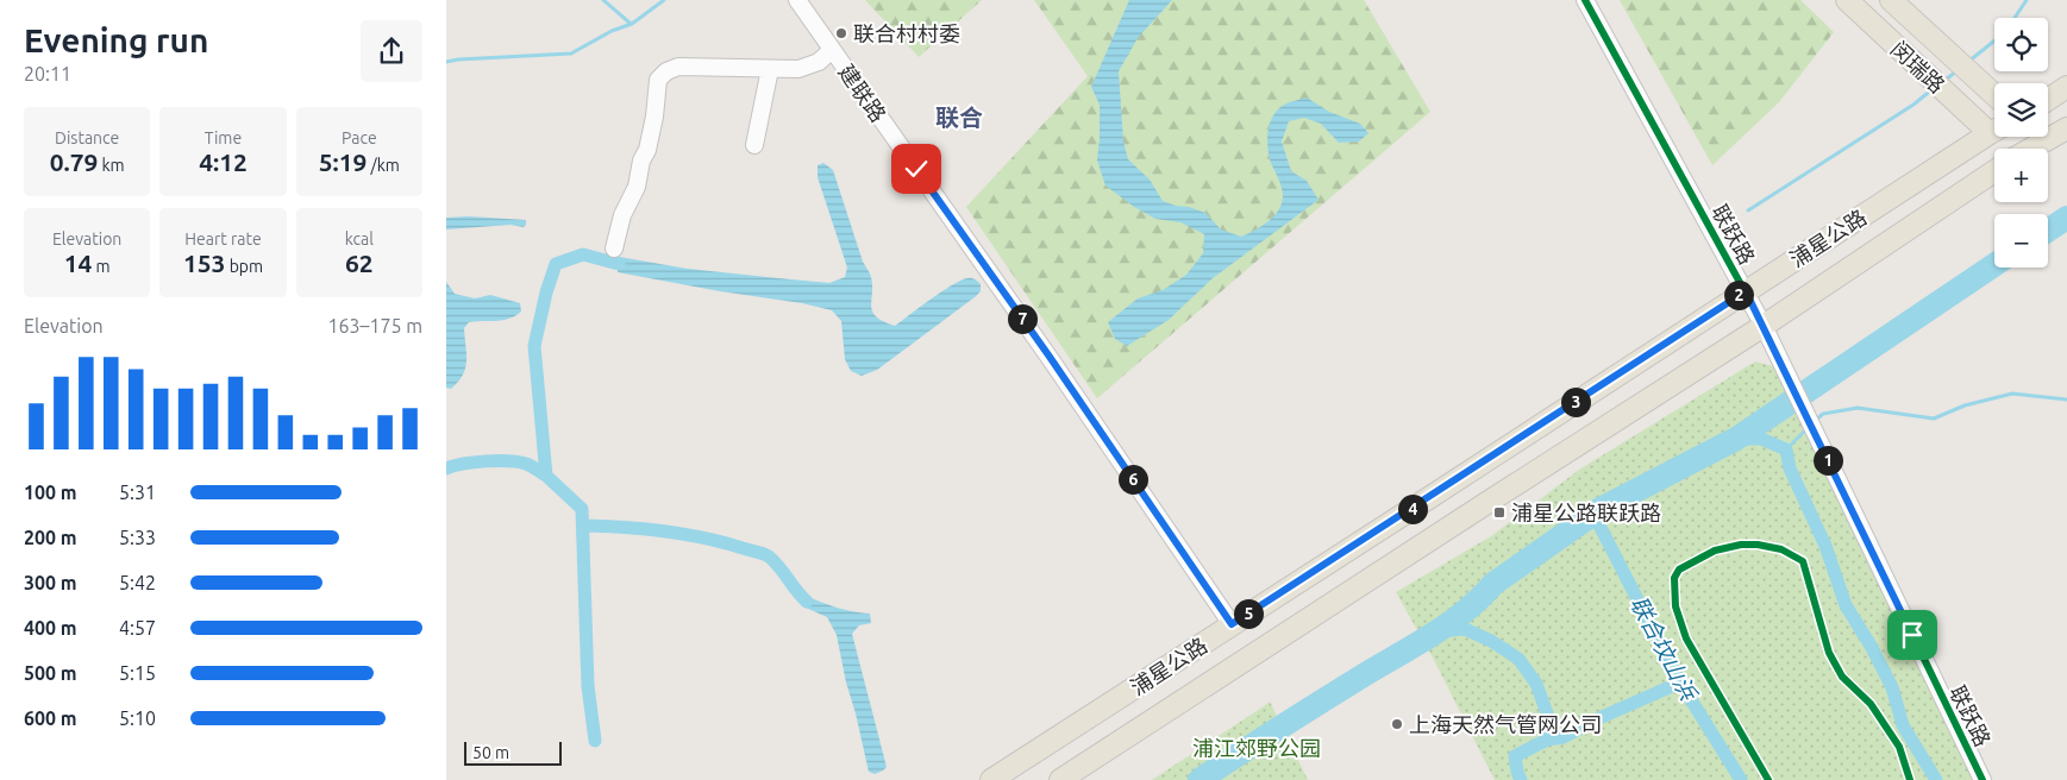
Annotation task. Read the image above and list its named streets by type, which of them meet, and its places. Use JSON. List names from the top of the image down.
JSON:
{
  "streets": {
    "main road": ["闵瑞路", "浦星公路"],
    "street": ["建联路", "联跃路"]
  },
  "crossings": [
    ["建联路", "浦星公路"],
    ["联跃路", "浦星公路"]
  ],
  "districts": ["联合"],
  "water": ["联合坟山浜"],
  "parks": ["浦江郊野公园"],
  "places": {
    "other": ["联合村村委", "上海天然气管网公司"],
    "transit": ["浦星公路联跃路"]
  },
  "scale_bar": "50 m",
  "page": {
    "heading": ["Evening run", "20:11"],
    "map_buttons": ["+", "−"],
    "stats": [
      ["Distance", "0.79 km"],
      ["Time", "4:12"],
      ["Pace", "5:19 /km"],
      ["Elevation", "14 m"],
      ["Heart rate", "153 bpm"],
      ["kcal", "62"]
    ],
    "pins": [
      "2",
      "7",
      "3",
      "1",
      "6",
      "4",
      "5"
    ],
    "chart": ["Elevation", "163–175 m"],
    "list": [
      {
        "name": "100 m",
        "note": "5:31"
      },
      {
        "name": "200 m",
        "note": "5:33"
      },
      {
        "name": "300 m",
        "note": "5:42"
      },
      {
        "name": "400 m",
        "note": "4:57"
      },
      {
        "name": "500 m",
        "note": "5:15"
      },
      {
        "name": "600 m",
        "note": "5:10"
      }
    ],
    "scale": "50 m"
  }
}
